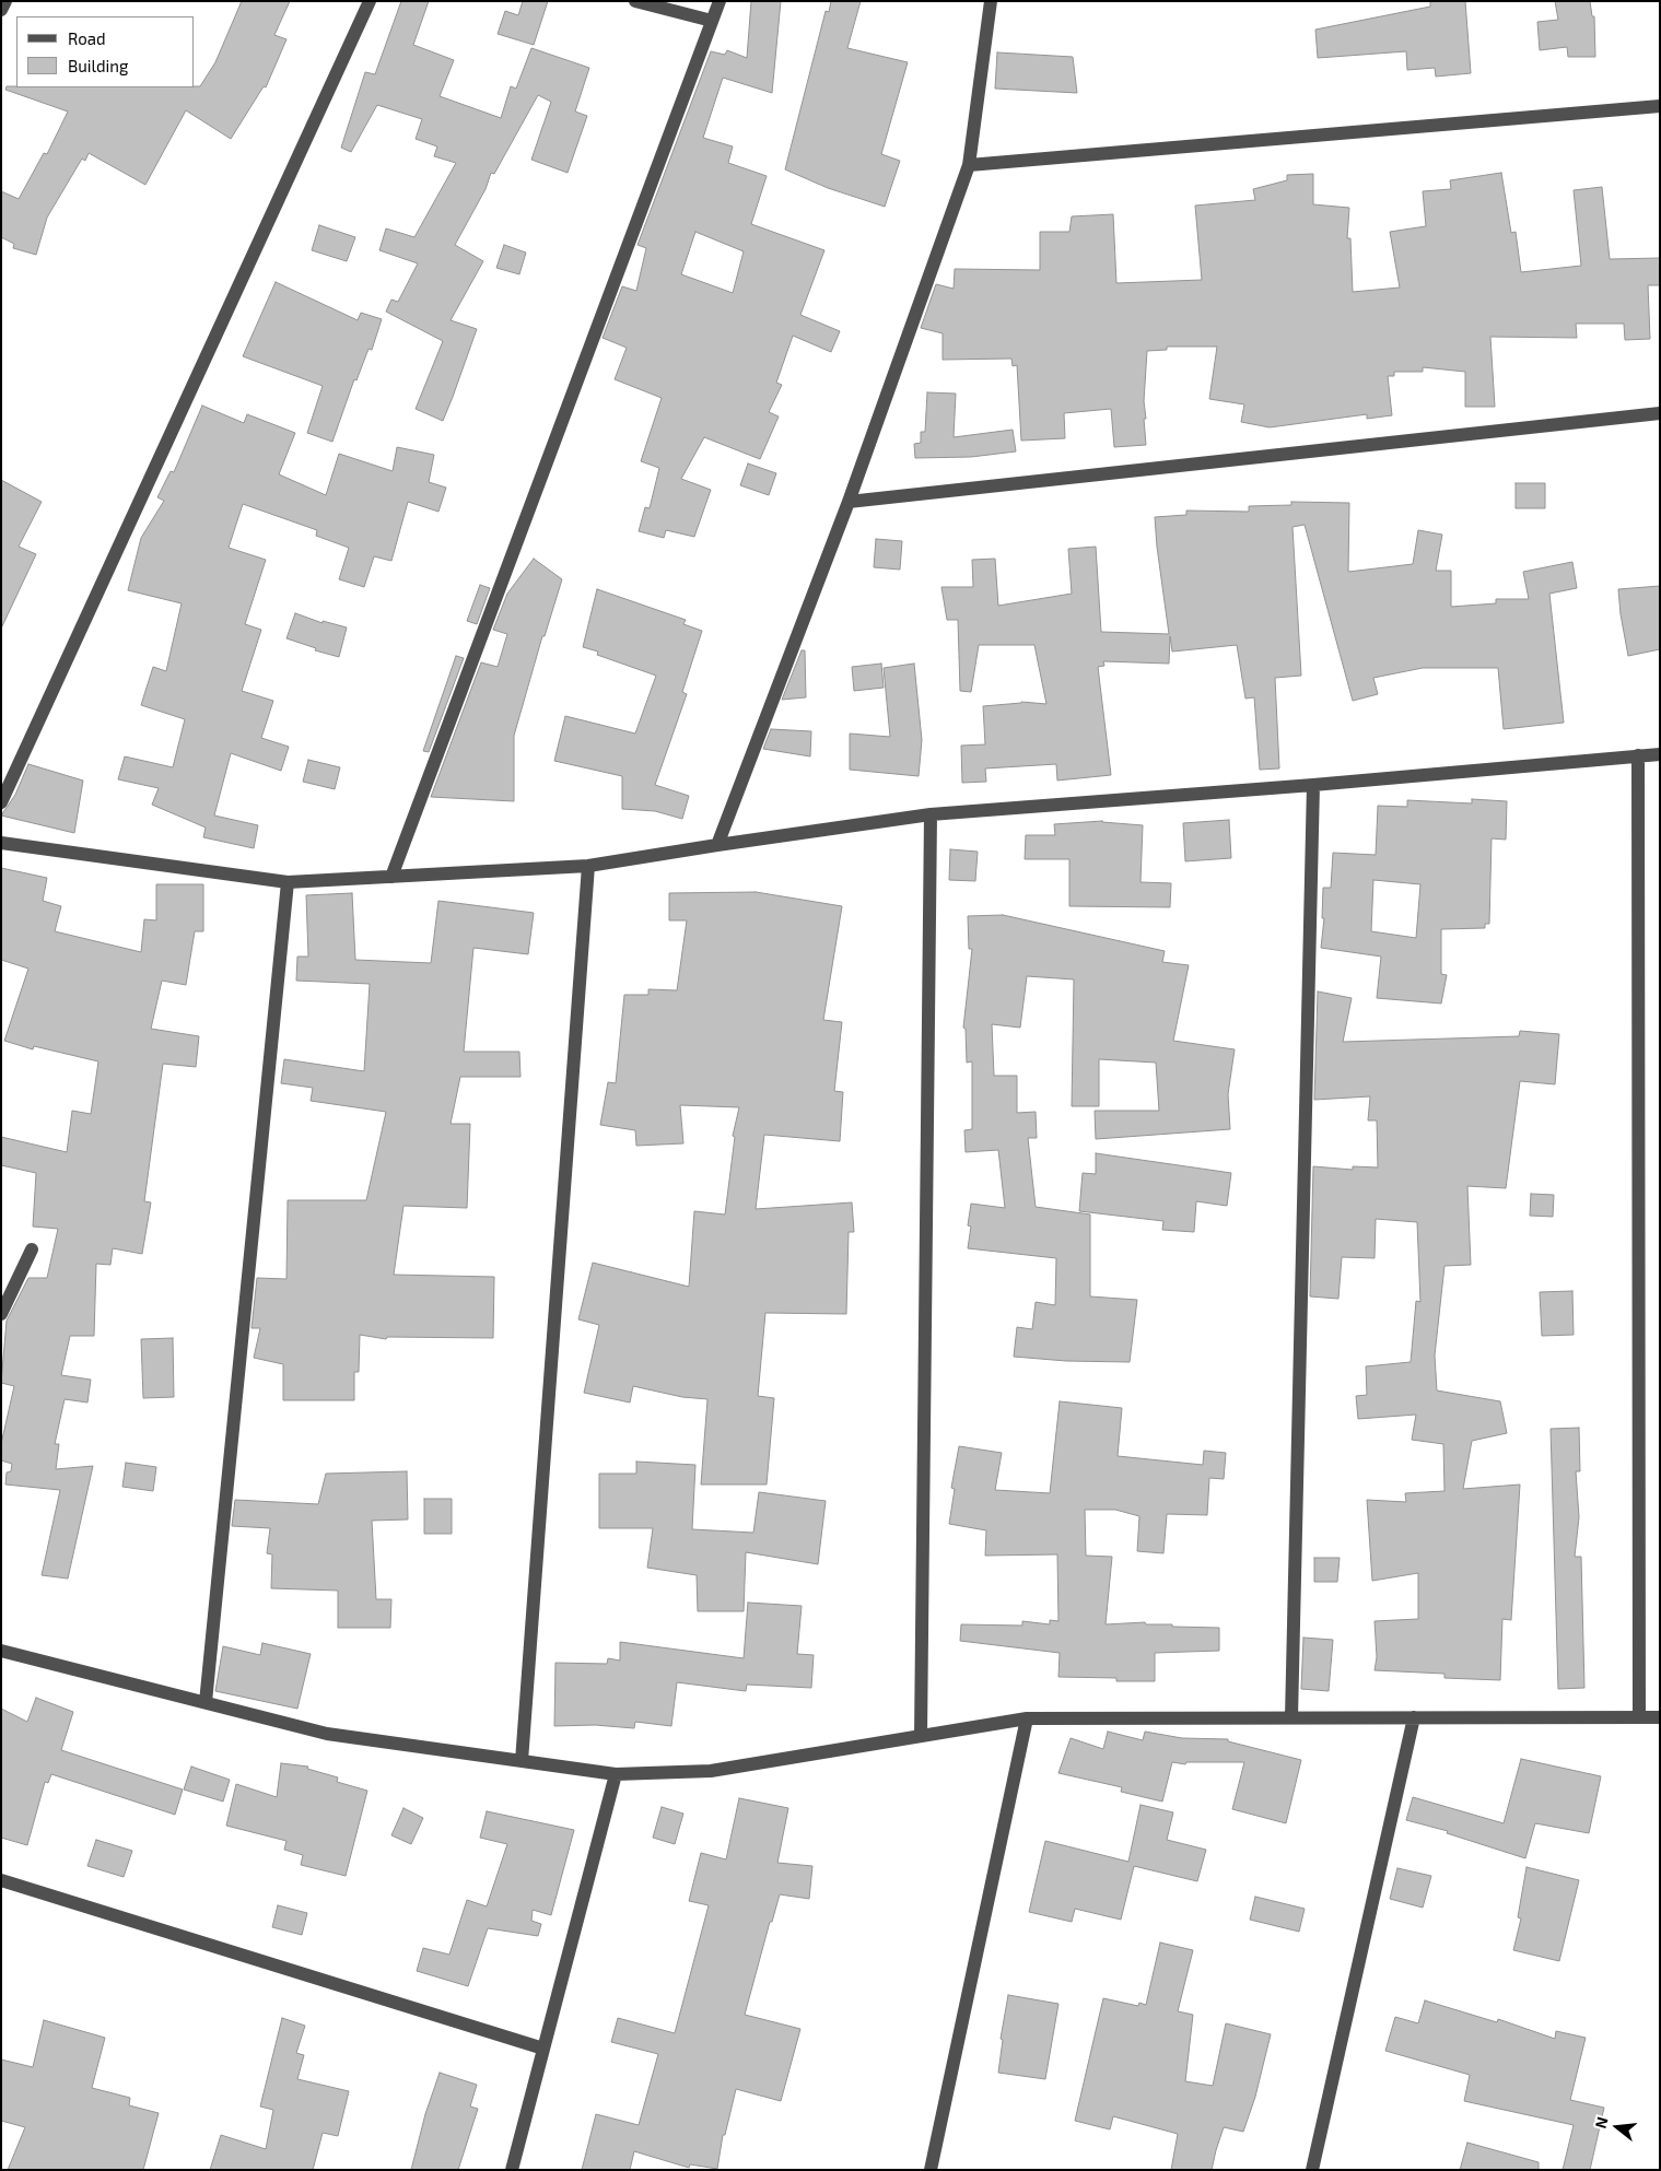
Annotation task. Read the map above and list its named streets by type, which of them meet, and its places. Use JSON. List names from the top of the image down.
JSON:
{
  "legend": ["Road", "Building"],
  "north": "left"
}
